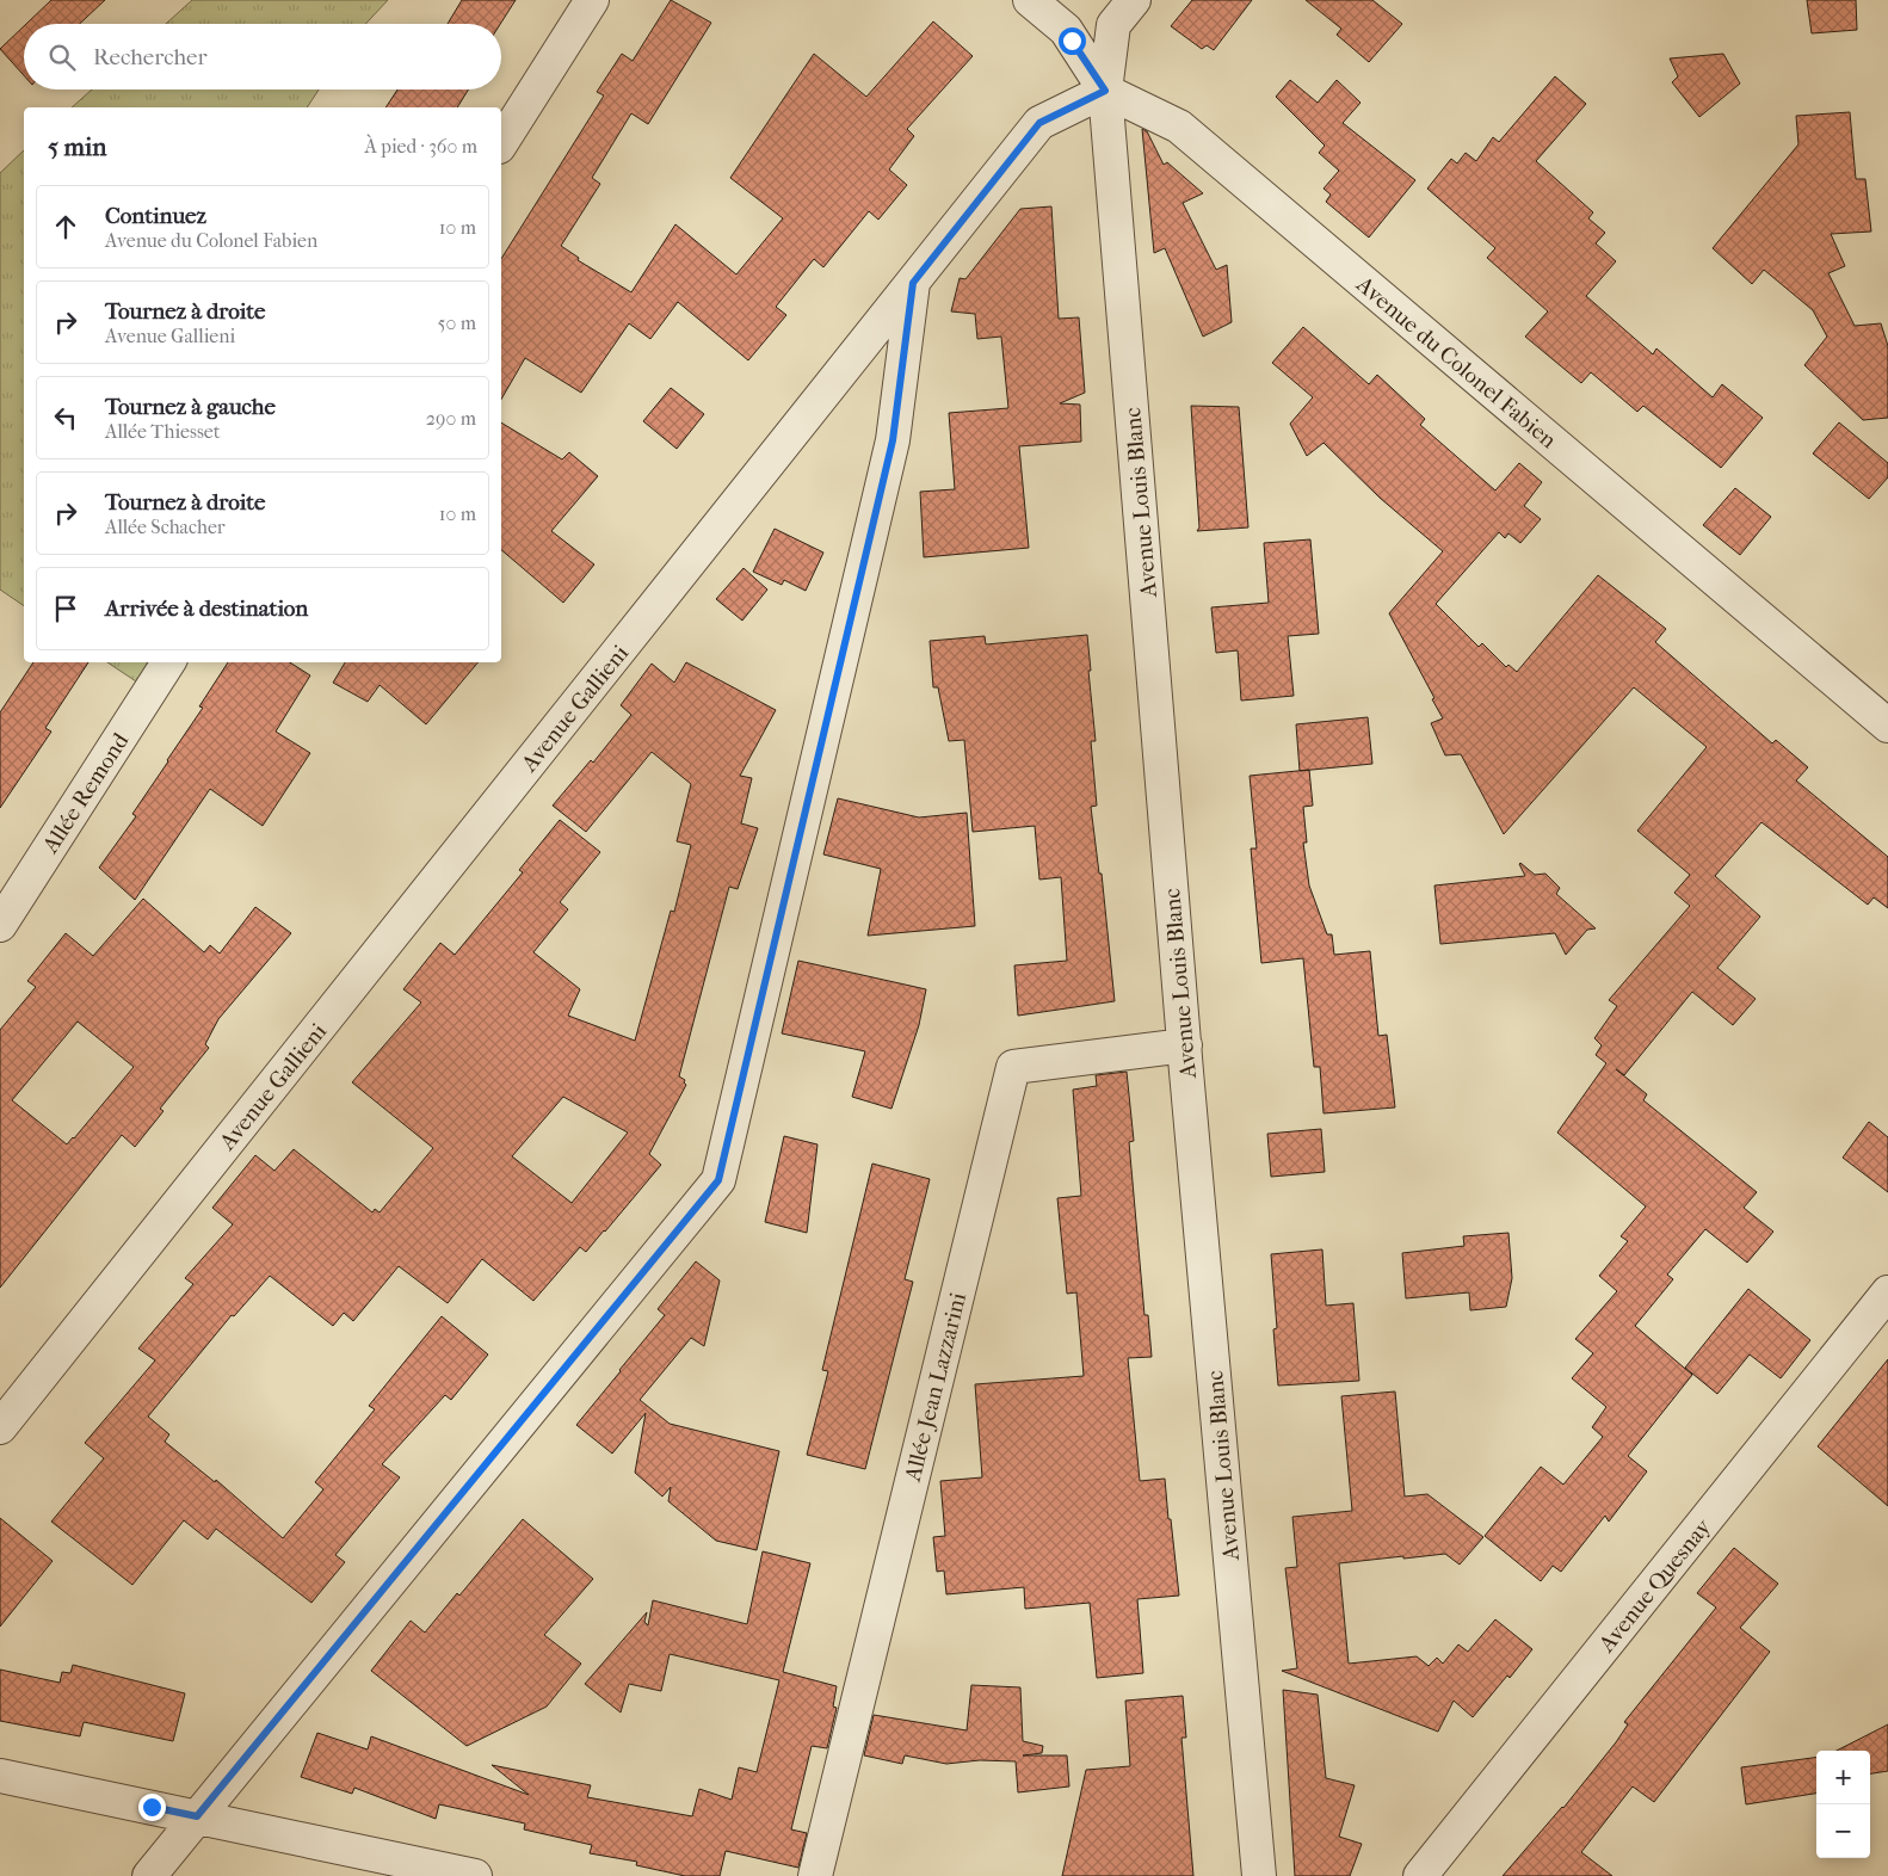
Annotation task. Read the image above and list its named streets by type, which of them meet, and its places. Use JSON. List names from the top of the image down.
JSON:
{
  "streets": {
    "street": [
      "Avenue du Colonel Fabien",
      "Avenue Louis Blanc",
      "Avenue Gallieni",
      "Allée Remond",
      "Allée Jean Lazzarini",
      "Avenue Quesnay"
    ]
  },
  "crossings": [
    ["Avenue du Colonel Fabien", "Avenue Louis Blanc"],
    ["Avenue du Colonel Fabien", "Avenue Gallieni"],
    ["Avenue Louis Blanc", "Avenue Gallieni"],
    ["Avenue Louis Blanc", "Allée Jean Lazzarini"]
  ],
  "page": {
    "search": "Rechercher",
    "heading": ["5 min", "À pied · 360 m"],
    "list": [
      ["Continuez", "Avenue du Colonel Fabien", "10 m"],
      ["Tournez à droite", "Avenue Gallieni", "50 m"],
      ["Tournez à gauche", "Allée Thiesset", "290 m"],
      ["Tournez à droite", "Allée Schacher", "10 m"],
      "Arrivée à destination"
    ],
    "map_buttons": ["+", "−"]
  }
}
